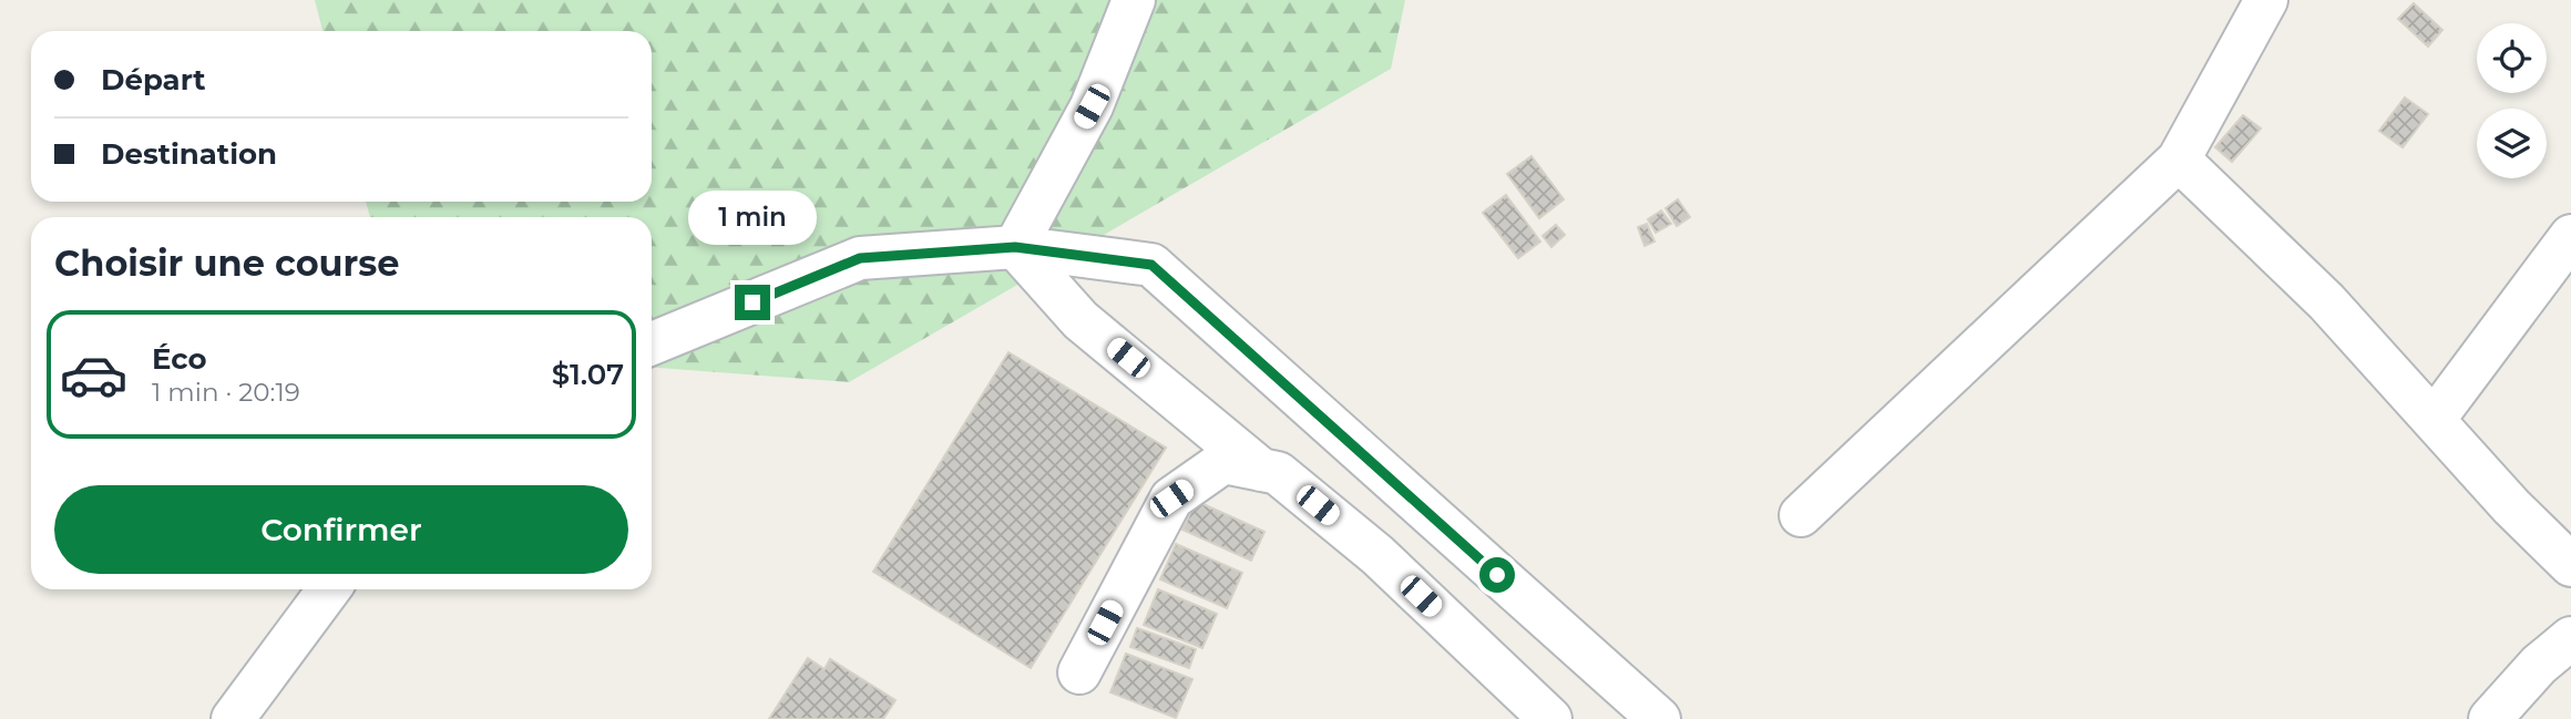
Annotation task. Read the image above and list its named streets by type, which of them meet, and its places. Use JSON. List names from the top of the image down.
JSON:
{
  "page": {
    "banner": ["Départ", "Destination"],
    "bubble": "1 min",
    "heading": "Choisir une course",
    "list": [
      {
        "name": "Éco",
        "note": "1 min · 20:19",
        "value": "$1.07"
      }
    ],
    "buttons": "Confirmer"
  }
}
